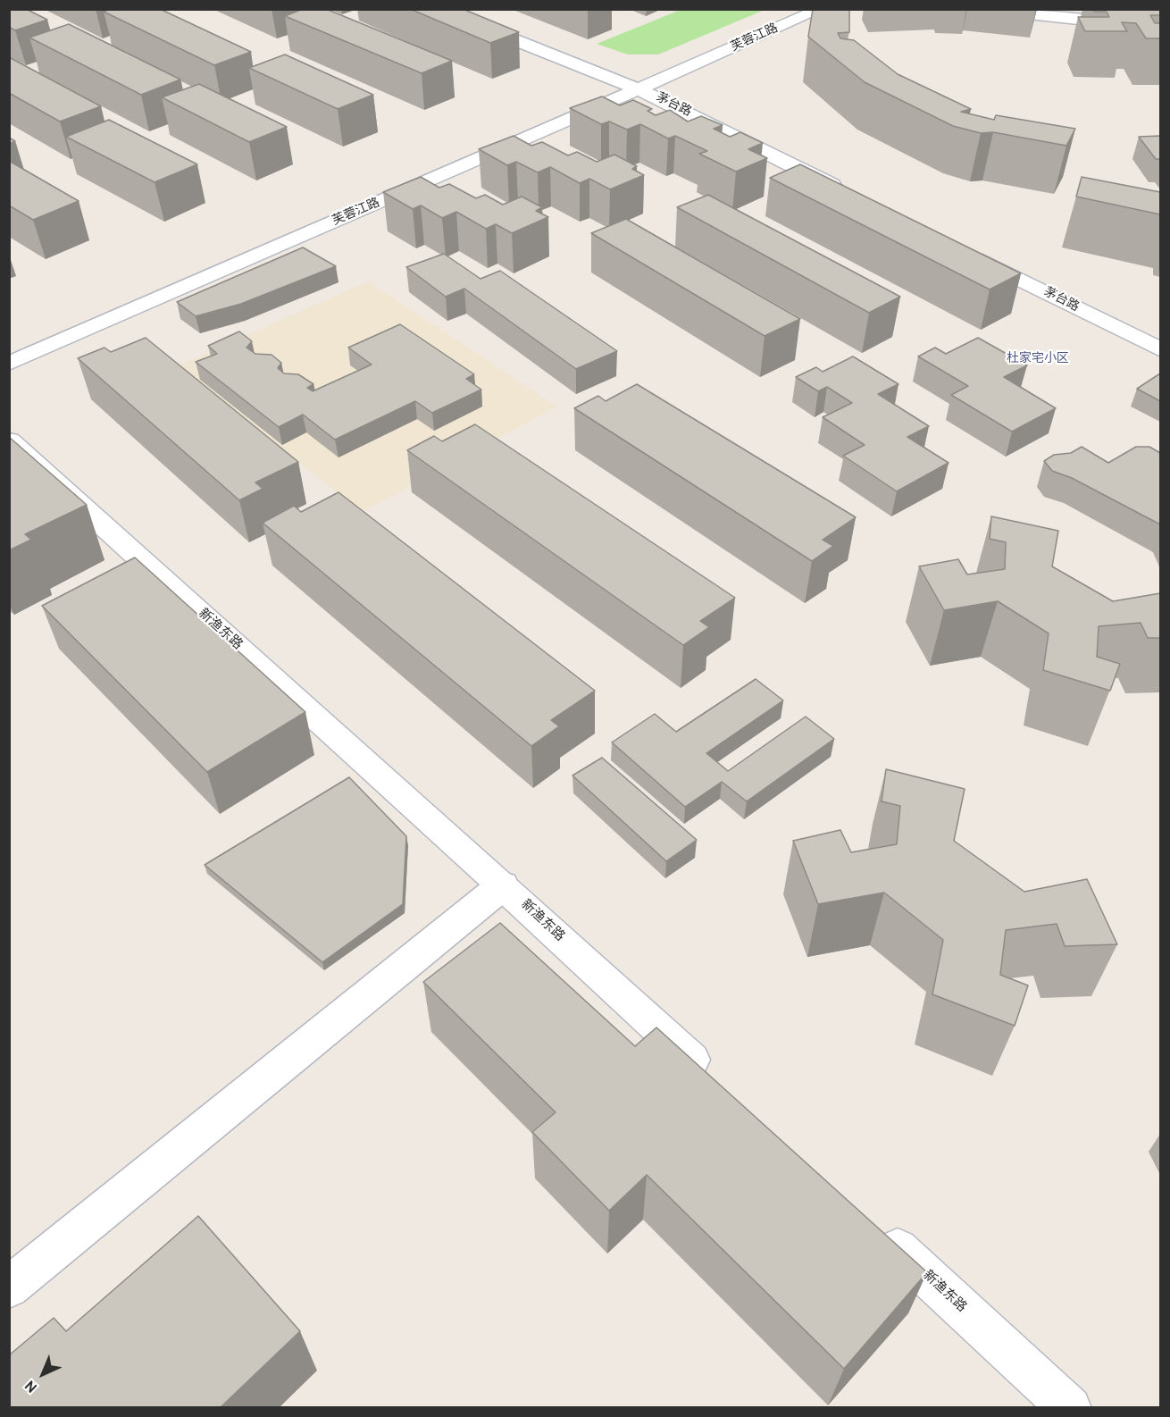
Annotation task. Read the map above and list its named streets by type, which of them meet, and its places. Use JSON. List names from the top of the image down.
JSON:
{
  "streets": {
    "street": ["芙蓉江路", "茅台路", "新渔东路"]
  },
  "crossings": [
    ["芙蓉江路", "茅台路"]
  ],
  "districts": ["杜家宅小区"],
  "north": "bottom left"
}
